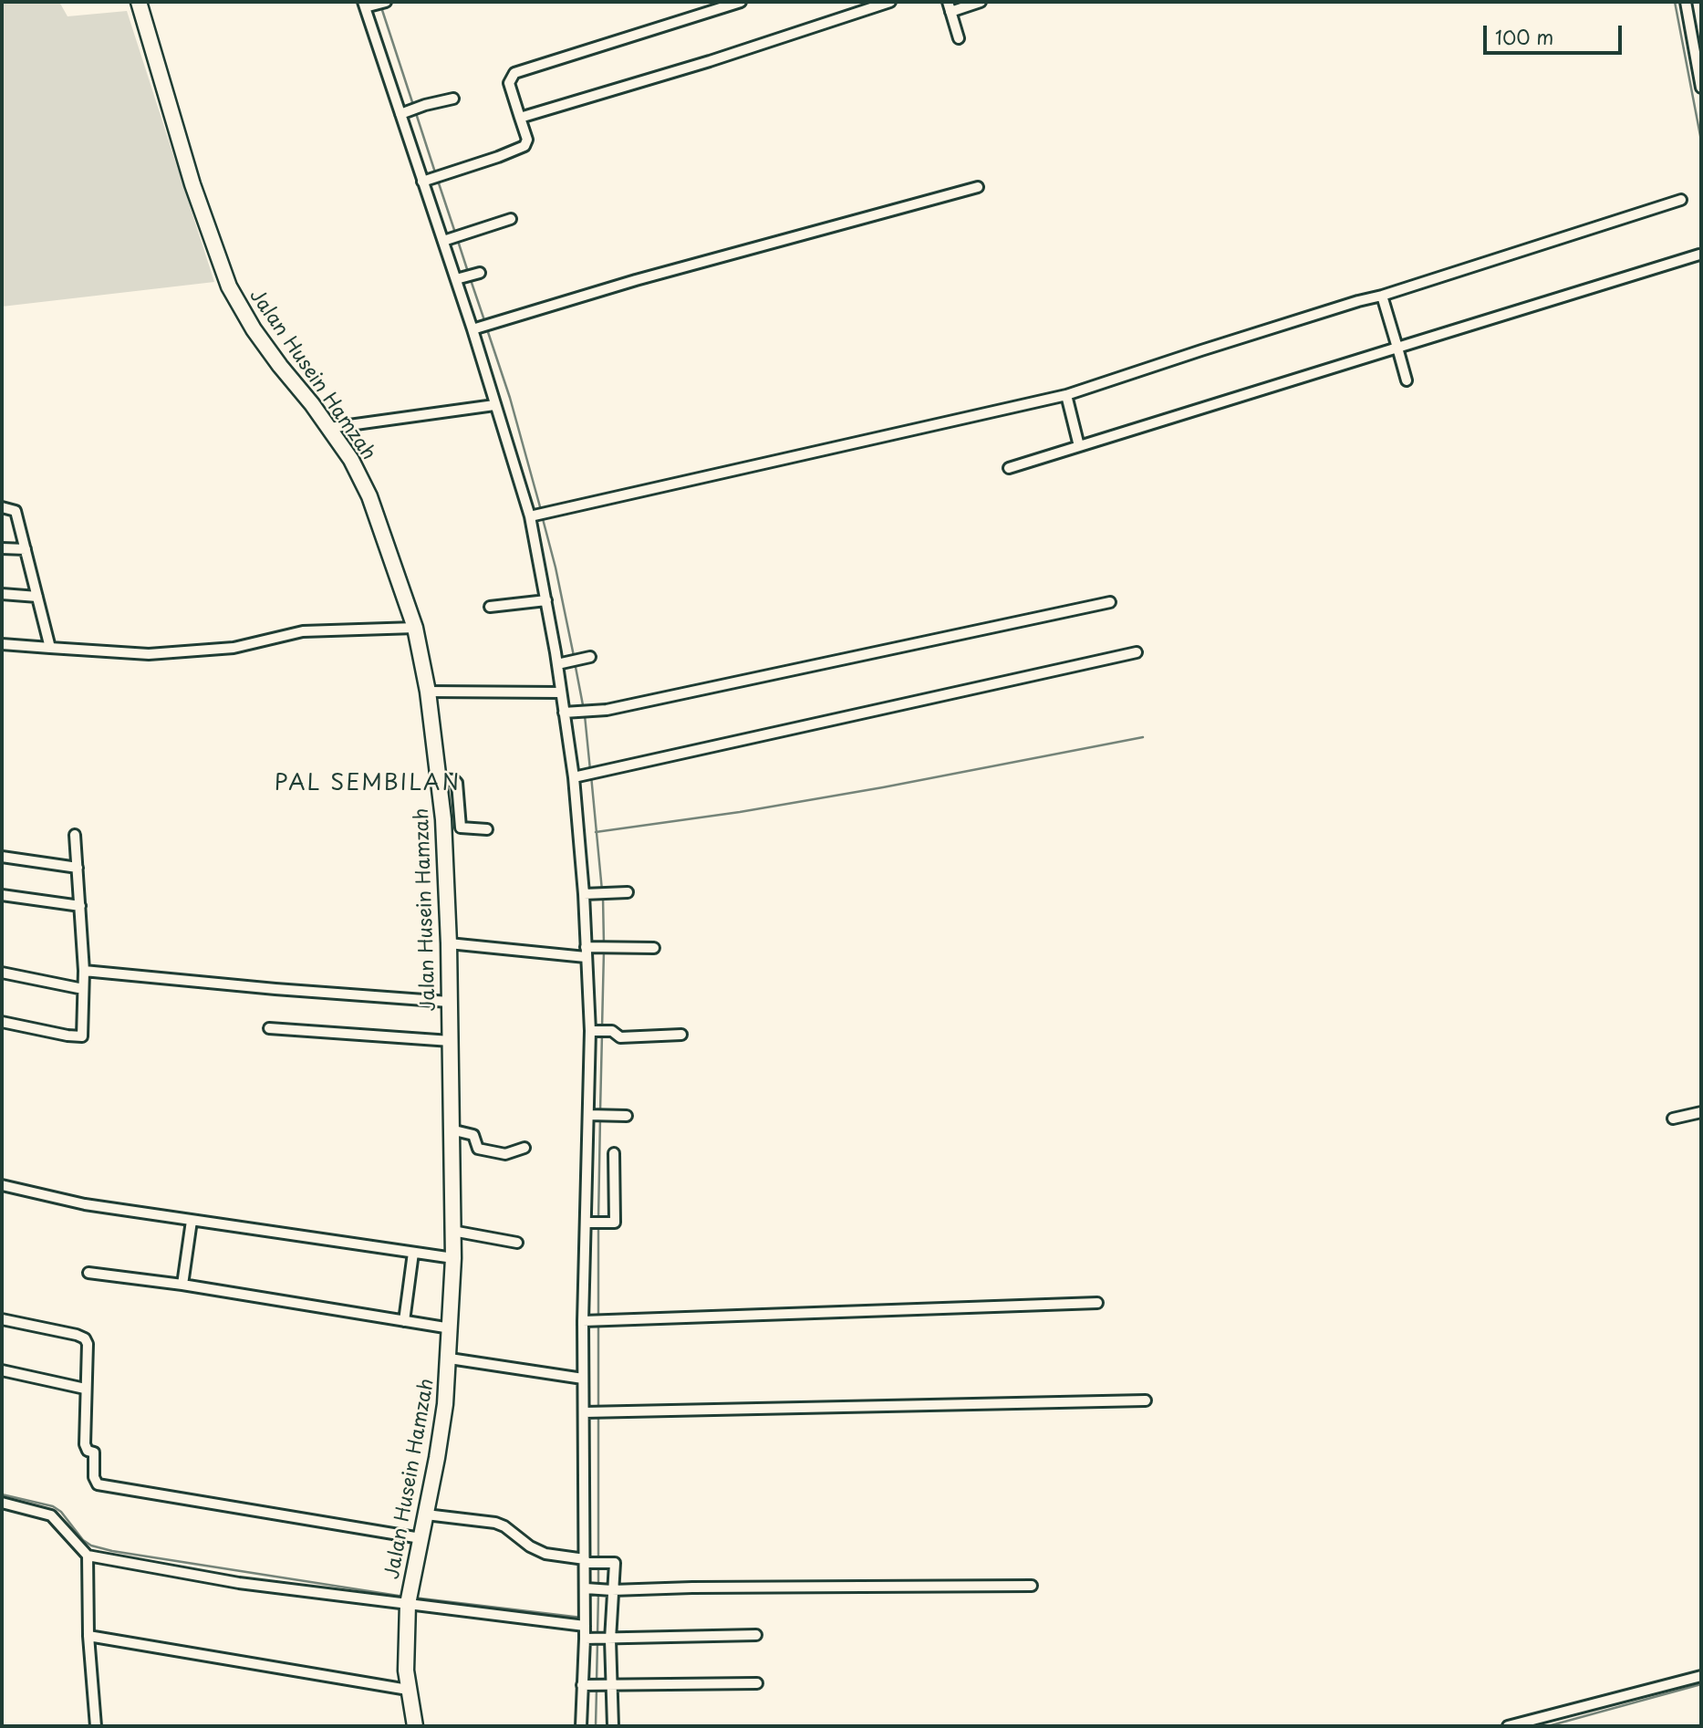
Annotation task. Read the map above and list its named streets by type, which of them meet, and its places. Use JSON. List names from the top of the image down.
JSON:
{
  "streets": {
    "street": ["Jalan Husein Hamzah"]
  },
  "districts": ["PAL SEMBILAN"],
  "scale_bar": "100 m"
}
